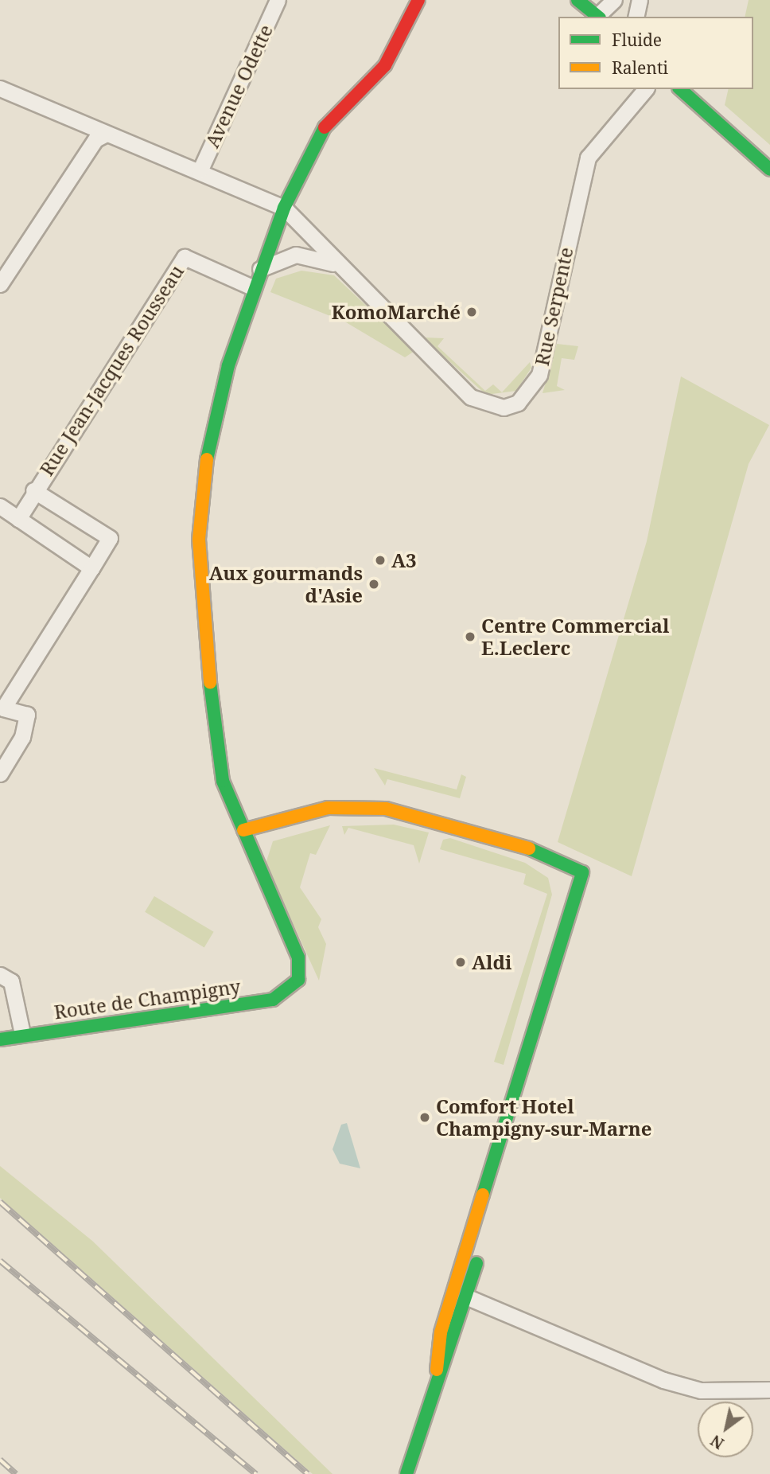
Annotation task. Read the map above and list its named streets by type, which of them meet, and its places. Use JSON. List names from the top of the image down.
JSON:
{
  "streets": {
    "street": [
      "Avenue Odette",
      "Rue Serpente",
      "Rue Jean-Jacques Rousseau",
      "Route de Champigny"
    ]
  },
  "places": [
    "KomoMarché",
    "A3",
    "Aux gourmands d'Asie",
    "Centre Commercial E.Leclerc",
    "Aldi",
    "Comfort Hotel Champigny-sur-Marne"
  ],
  "legend": ["Fluide", "Ralenti"],
  "north": "bottom left"
}
